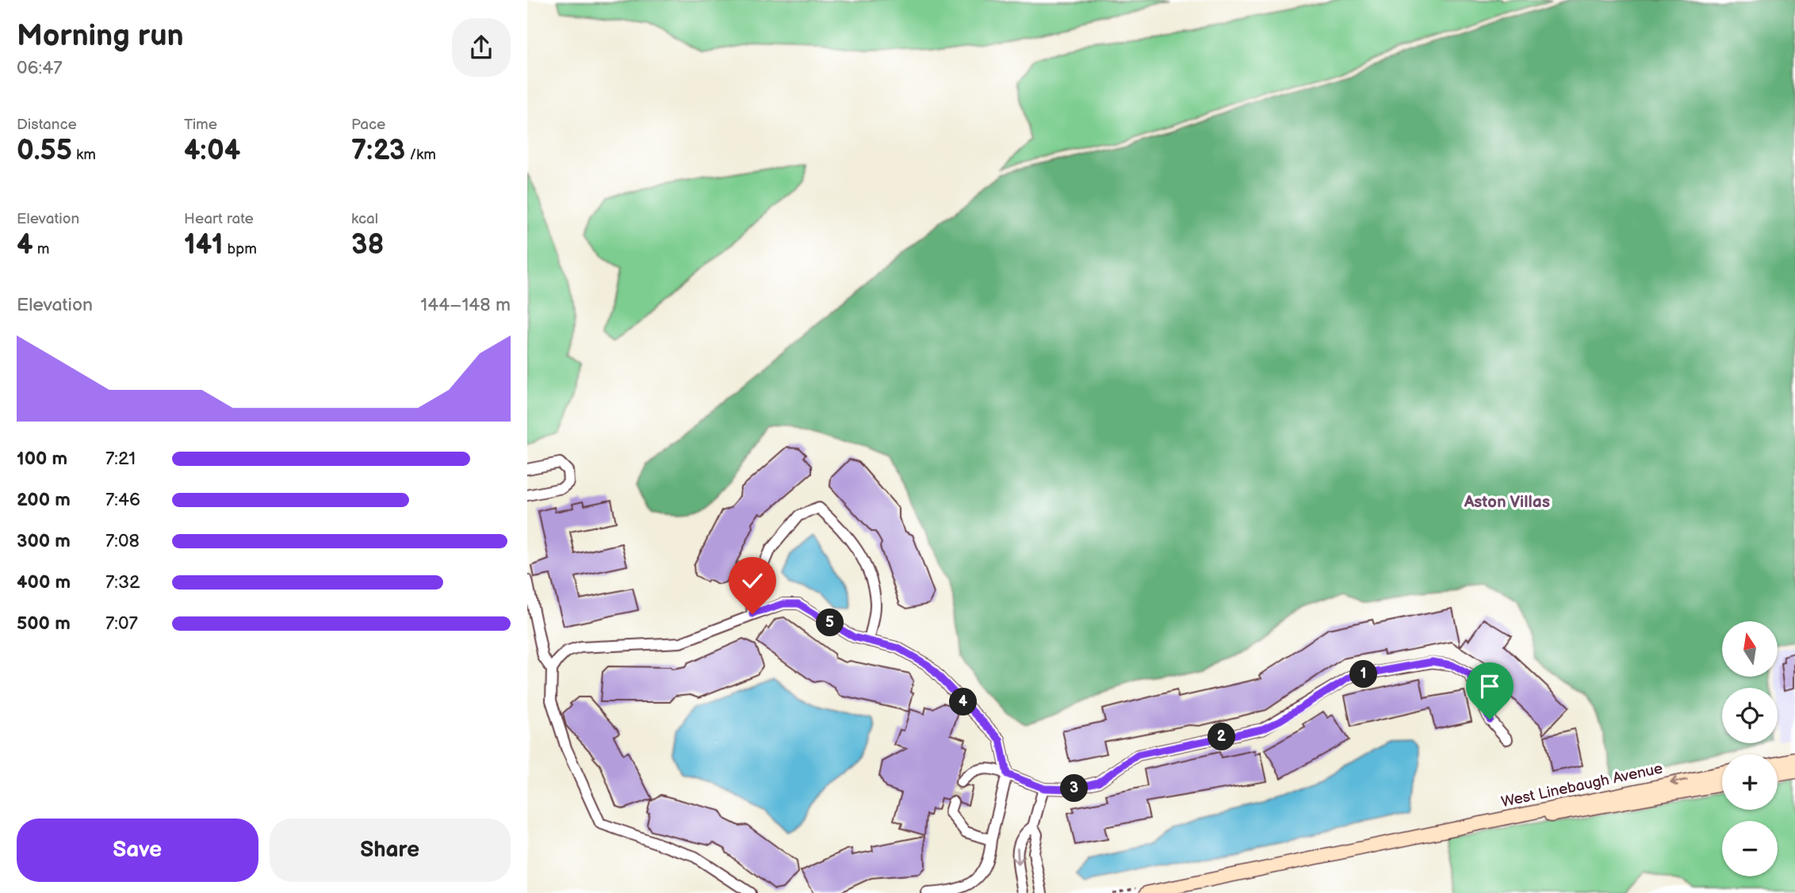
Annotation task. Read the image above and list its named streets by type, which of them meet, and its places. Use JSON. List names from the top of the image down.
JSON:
{
  "streets": {
    "main road": ["West Linebaugh Avenue"]
  },
  "districts": ["Aston Villas"],
  "north": "top",
  "page": {
    "heading": ["Morning run", "06:47"],
    "stats": [
      ["Distance", "0.55 km"],
      ["Time", "4:04"],
      ["Pace", "7:23 /km"],
      ["Elevation", "4 m"],
      ["Heart rate", "141 bpm"],
      ["kcal", "38"]
    ],
    "chart": ["Elevation", "144–148 m"],
    "list": [
      {
        "name": "100 m",
        "note": "7:21"
      },
      {
        "name": "200 m",
        "note": "7:46"
      },
      {
        "name": "300 m",
        "note": "7:08"
      },
      {
        "name": "400 m",
        "note": "7:32"
      },
      {
        "name": "500 m",
        "note": "7:07"
      }
    ],
    "pins": [
      "5",
      "1",
      "4",
      "2",
      "3"
    ],
    "map_buttons": ["+", "−"],
    "buttons": ["Save", "Share"]
  }
}
